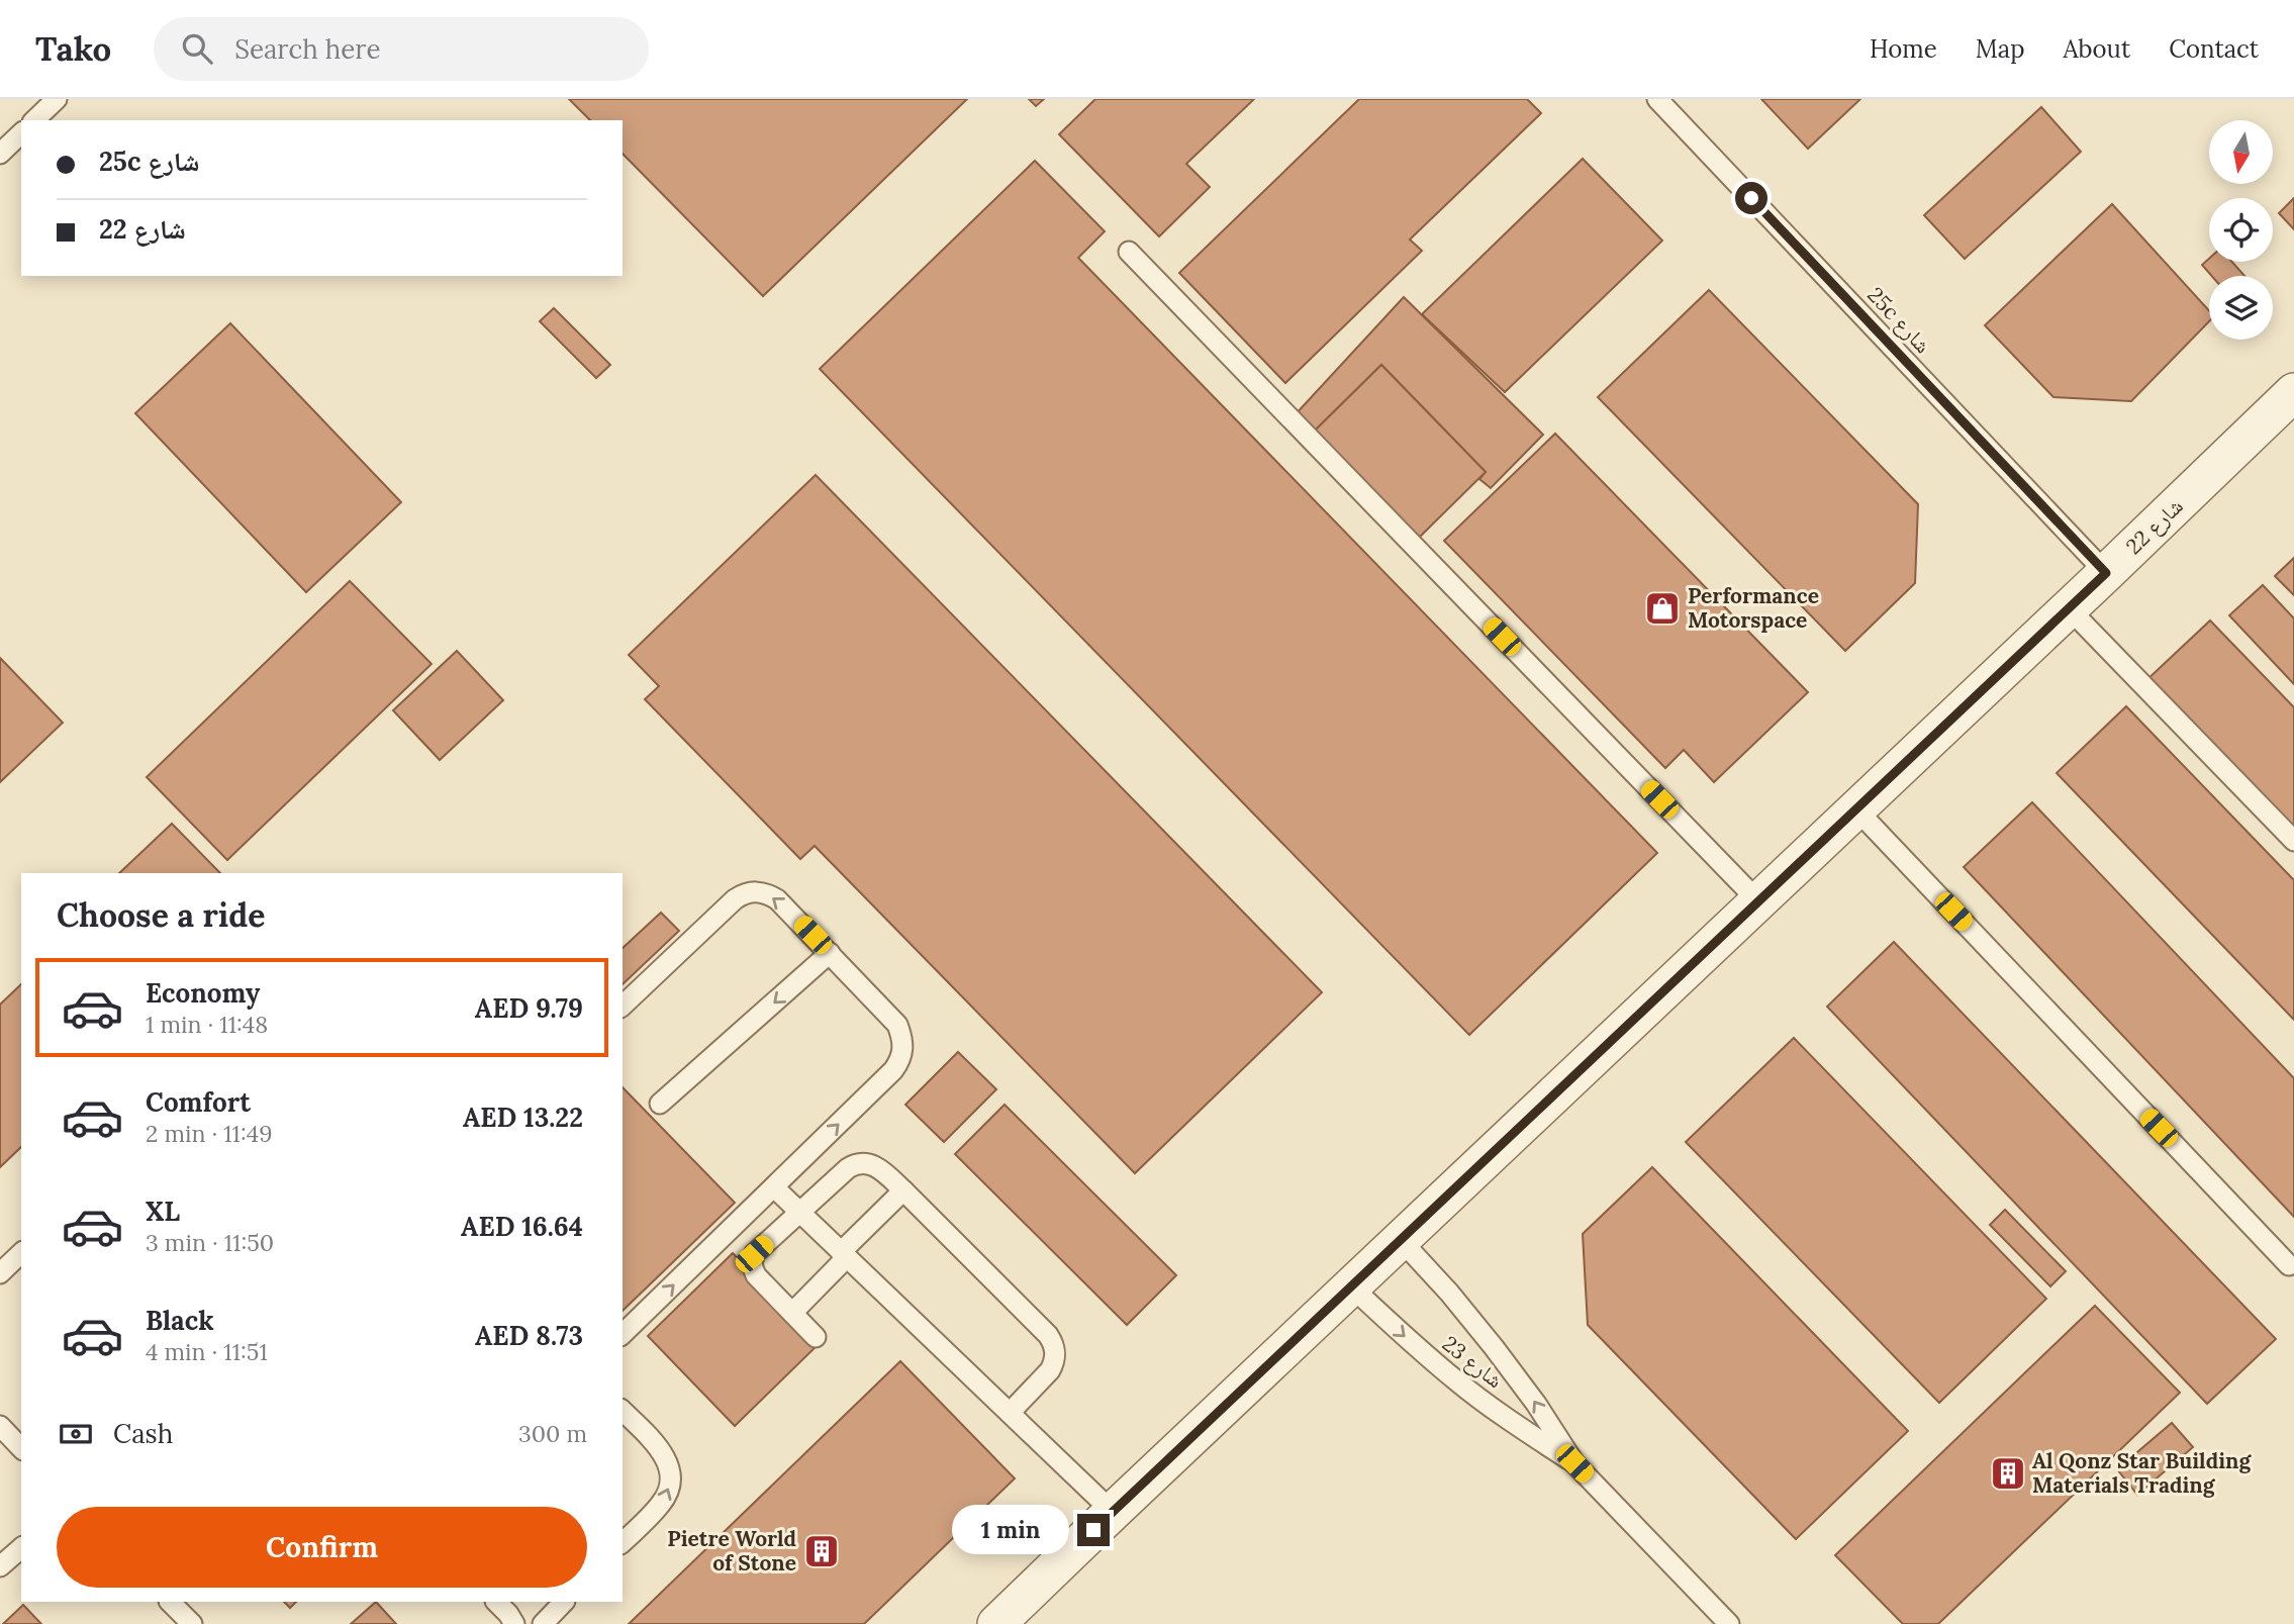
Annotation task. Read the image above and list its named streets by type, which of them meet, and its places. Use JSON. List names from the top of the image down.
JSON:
{
  "streets": {
    "street": ["شارع 22"],
    "lane": ["25c شارع", "شارع 23"]
  },
  "crossings": [
    ["25c شارع", "شارع 22"],
    ["شارع 22", "شارع 23"]
  ],
  "places": {
    "shop": ["Performance Motorspace"],
    "building": ["Al Qonz Star Building Materials Trading", "Pietre World of Stone"]
  },
  "north": "bottom",
  "page": {
    "header": "Tako",
    "search": "Search here",
    "nav": [
      "Home",
      "Map",
      "About",
      "Contact"
    ],
    "banner": ["25c شارع", "شارع 22"],
    "heading": "Choose a ride",
    "list": [
      {
        "name": "Economy",
        "note": "1 min · 11:48",
        "value": "AED 9.79"
      },
      {
        "name": "Comfort",
        "note": "2 min · 11:49",
        "value": "AED 13.22"
      },
      {
        "name": "XL",
        "note": "3 min · 11:50",
        "value": "AED 16.64"
      },
      {
        "name": "Black",
        "note": "4 min · 11:51",
        "value": "AED 8.73"
      }
    ],
    "pay": ["Cash", "300 m"],
    "buttons": "Confirm",
    "bubble": "1 min"
  }
}
